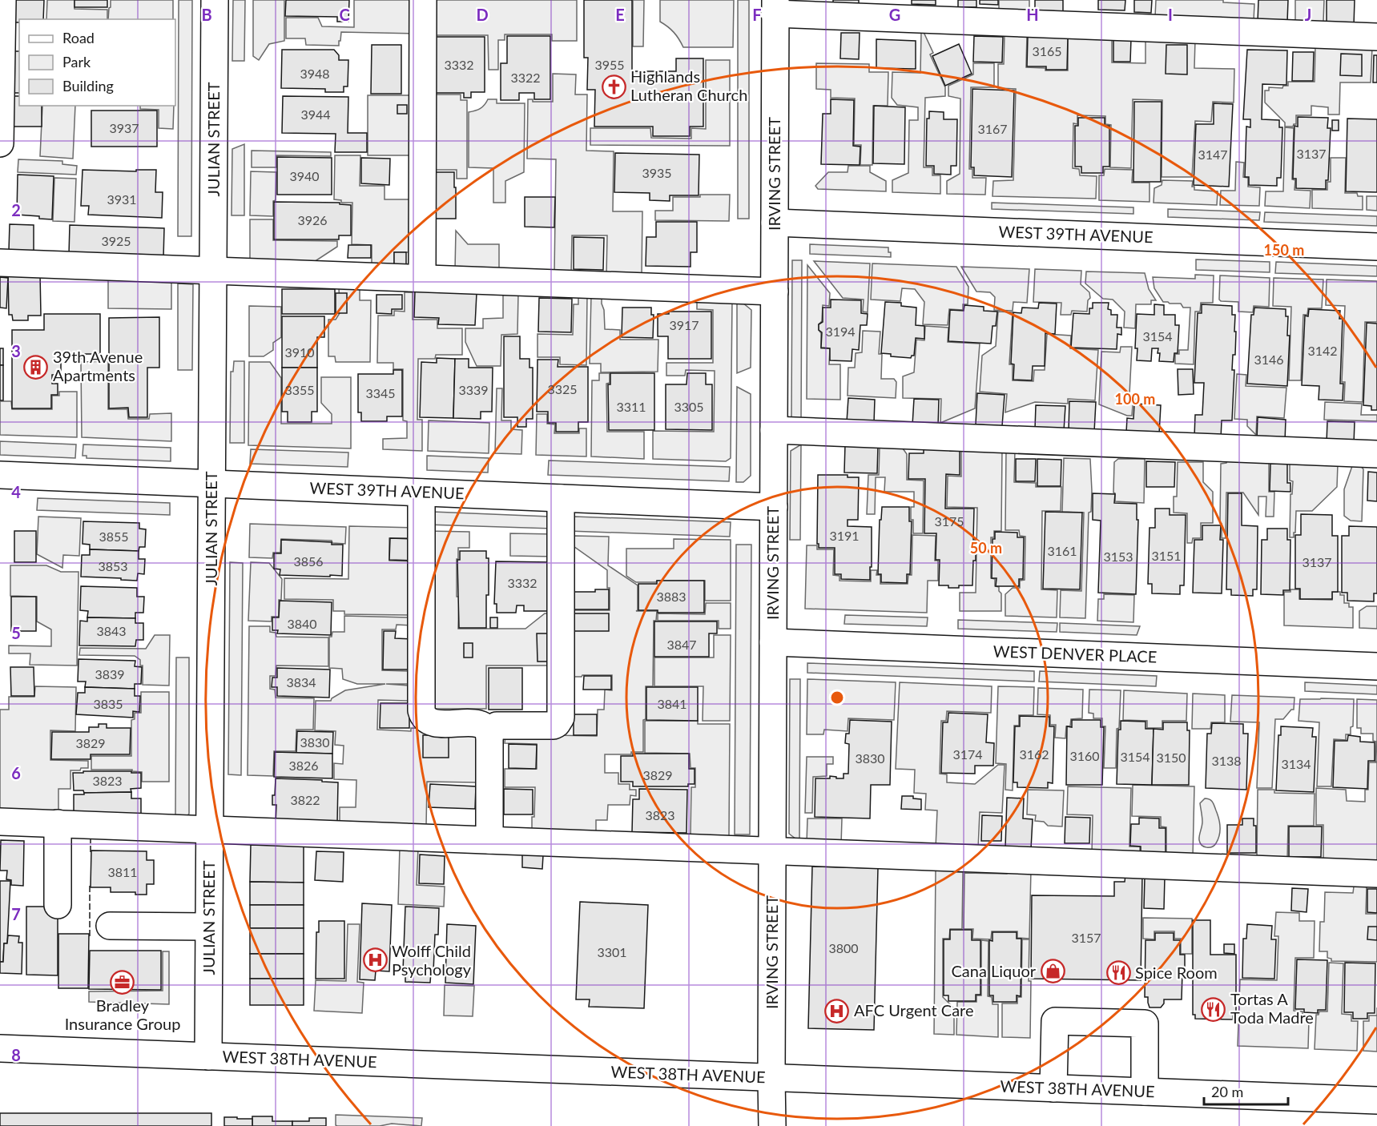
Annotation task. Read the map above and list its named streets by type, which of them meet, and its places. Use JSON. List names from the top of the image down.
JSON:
{
  "streets": {
    "street": [
      "JULIAN STREET",
      "IRVING STREET",
      "WEST 39TH AVENUE",
      "WEST DENVER PLACE",
      "WEST 38TH AVENUE"
    ]
  },
  "crossings": [
    ["JULIAN STREET", "WEST 39TH AVENUE"],
    ["JULIAN STREET", "WEST 38TH AVENUE"],
    ["IRVING STREET", "WEST 39TH AVENUE"],
    ["IRVING STREET", "WEST DENVER PLACE"],
    ["IRVING STREET", "WEST 38TH AVENUE"]
  ],
  "places": {
    "church": ["Highlands Lutheran Church"],
    "building": ["39th Avenue Apartments"],
    "hospital": ["Wolff Child Psychology", "AFC Urgent Care"],
    "shop": ["Cana Liquor"],
    "restaurant": ["Spice Room", "Tortas A Toda Madre"],
    "office": ["Bradley Insurance Group"]
  },
  "house_numbers": [
    "3165",
    "3332",
    "3955",
    "3948",
    "3322",
    "3944",
    "3937",
    "3167",
    "3137",
    "3147",
    "3935",
    "3940",
    "3931",
    "3926",
    "3925",
    "3917",
    "3194",
    "3154",
    "3142",
    "3910",
    "3146",
    "3325",
    "3355",
    "3339",
    "3345",
    "3311",
    "3305",
    "3175",
    "3191",
    "3855",
    "3161",
    "3151",
    "3153",
    "3856",
    "3137",
    "3853",
    "3332",
    "3883",
    "3840",
    "3843",
    "3847",
    "3839",
    "3834",
    "3835",
    "3841",
    "3830",
    "3829",
    "3174",
    "3162",
    "3160",
    "3154",
    "3150",
    "3830",
    "3138",
    "3134",
    "3826",
    "3829",
    "3823",
    "3822",
    "3823",
    "3811",
    "3157",
    "3800",
    "3301"
  ],
  "legend": ["Road", "Park", "Building"],
  "scale_bar": "20 m",
  "grid": {
    "columns": [
      "B",
      "C",
      "D",
      "E",
      "F",
      "G",
      "H",
      "I",
      "J"
    ],
    "rows": [
      "2",
      "3",
      "4",
      "5",
      "6",
      "7",
      "8"
    ]
  },
  "rings": ["150 m", "100 m", "50 m"]
}
